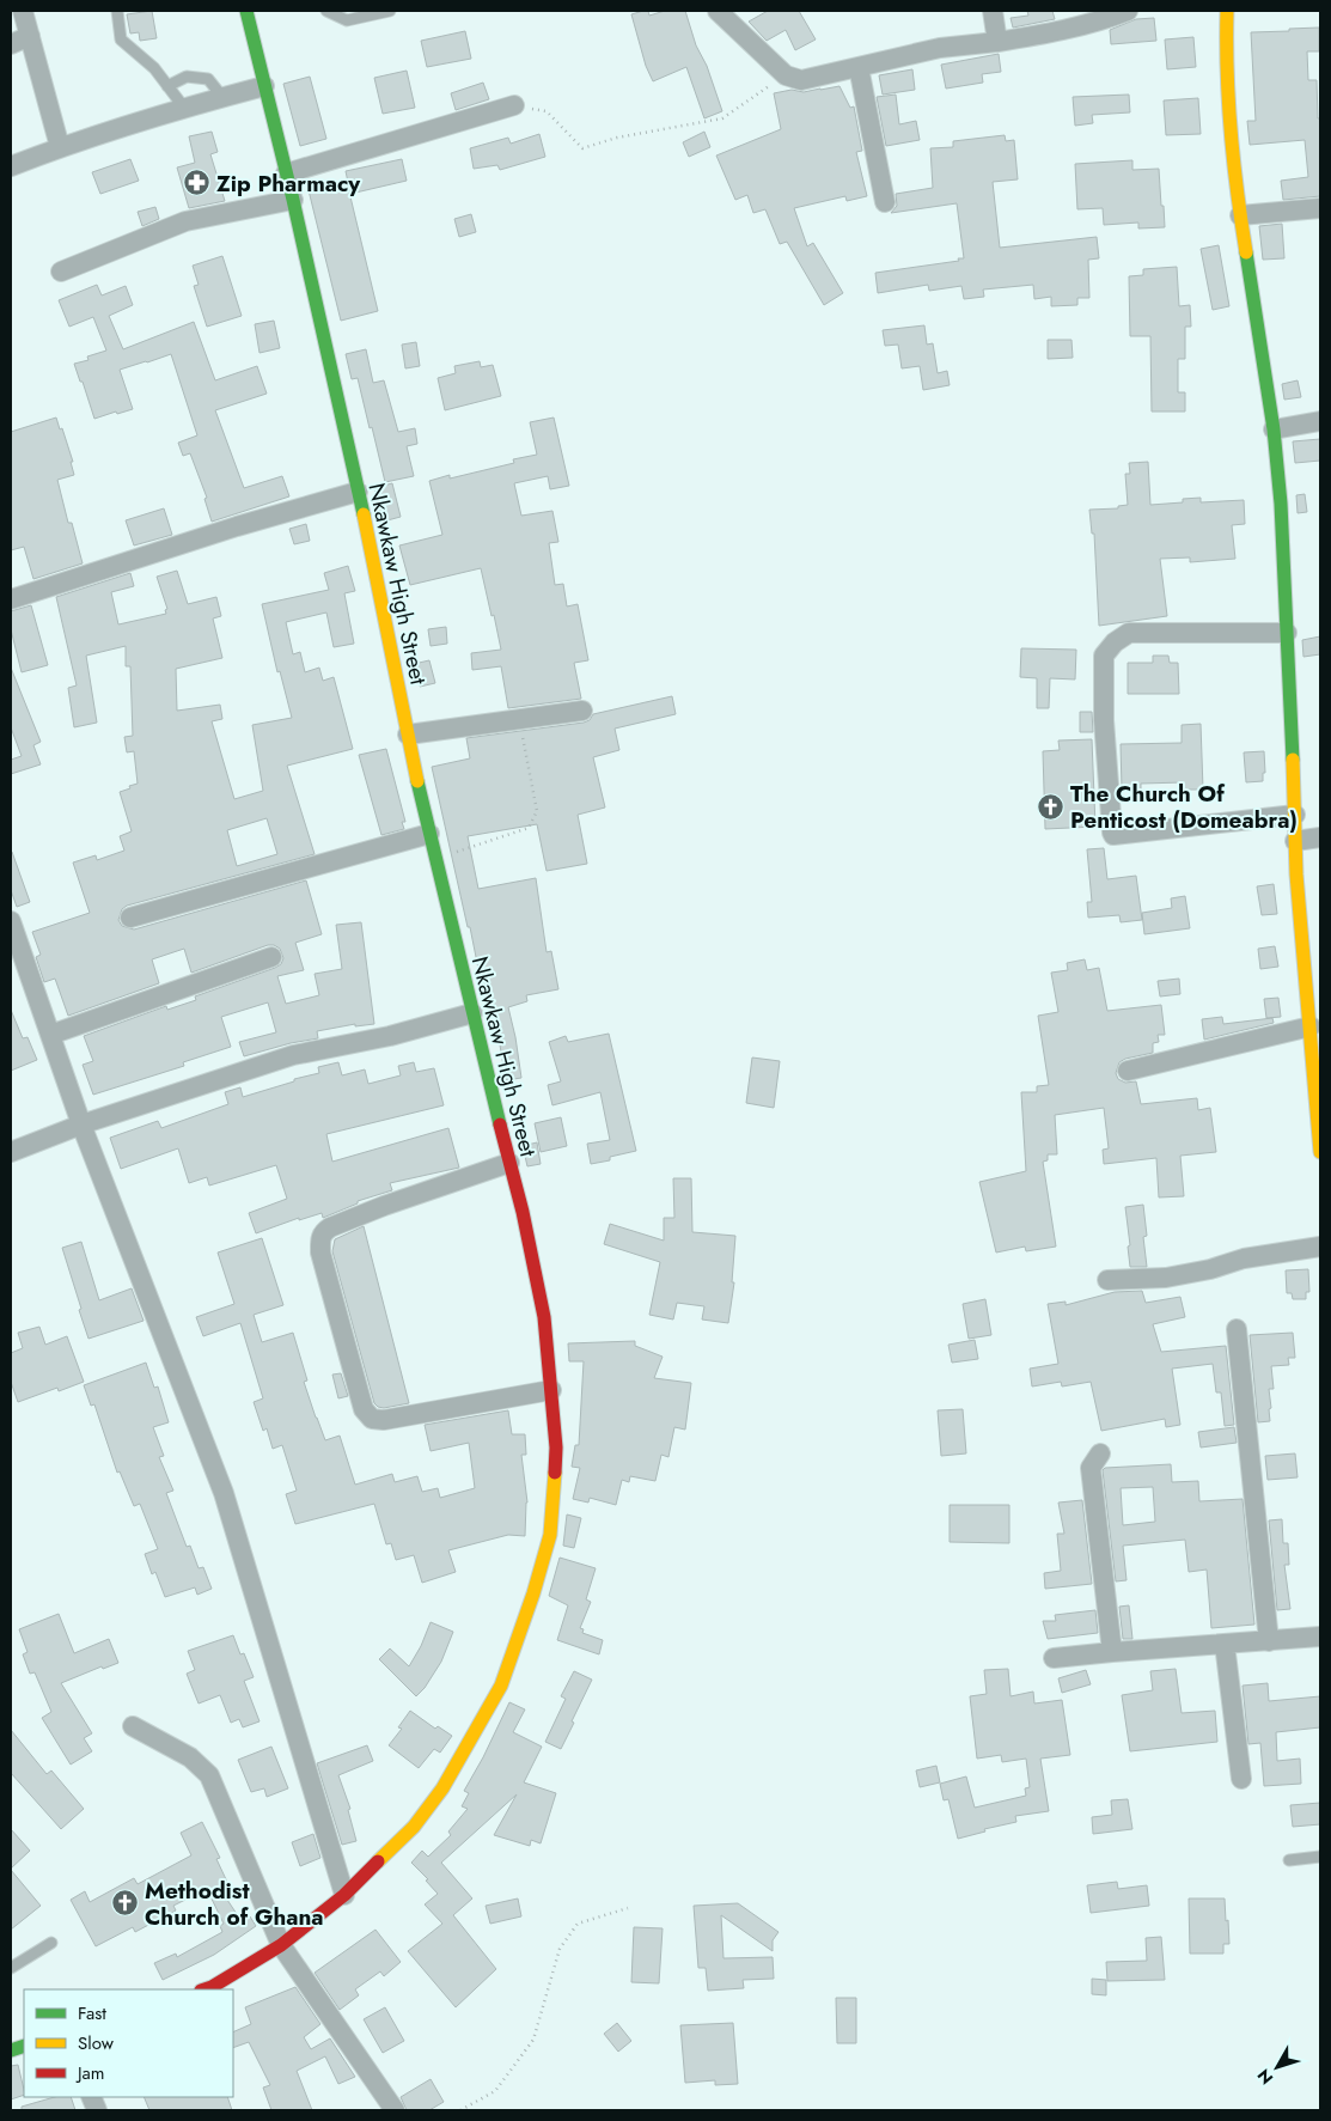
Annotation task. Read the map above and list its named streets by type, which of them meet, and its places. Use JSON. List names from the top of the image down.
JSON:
{
  "streets": {
    "main road": ["Nkawkaw High Street"]
  },
  "places": {
    "pharmacy": ["Zip Pharmacy"],
    "church": ["The Church Of Penticost (Domeabra)", "Methodist Church of Ghana"]
  },
  "legend": ["Fast", "Slow", "Jam"],
  "north": "bottom left"
}
